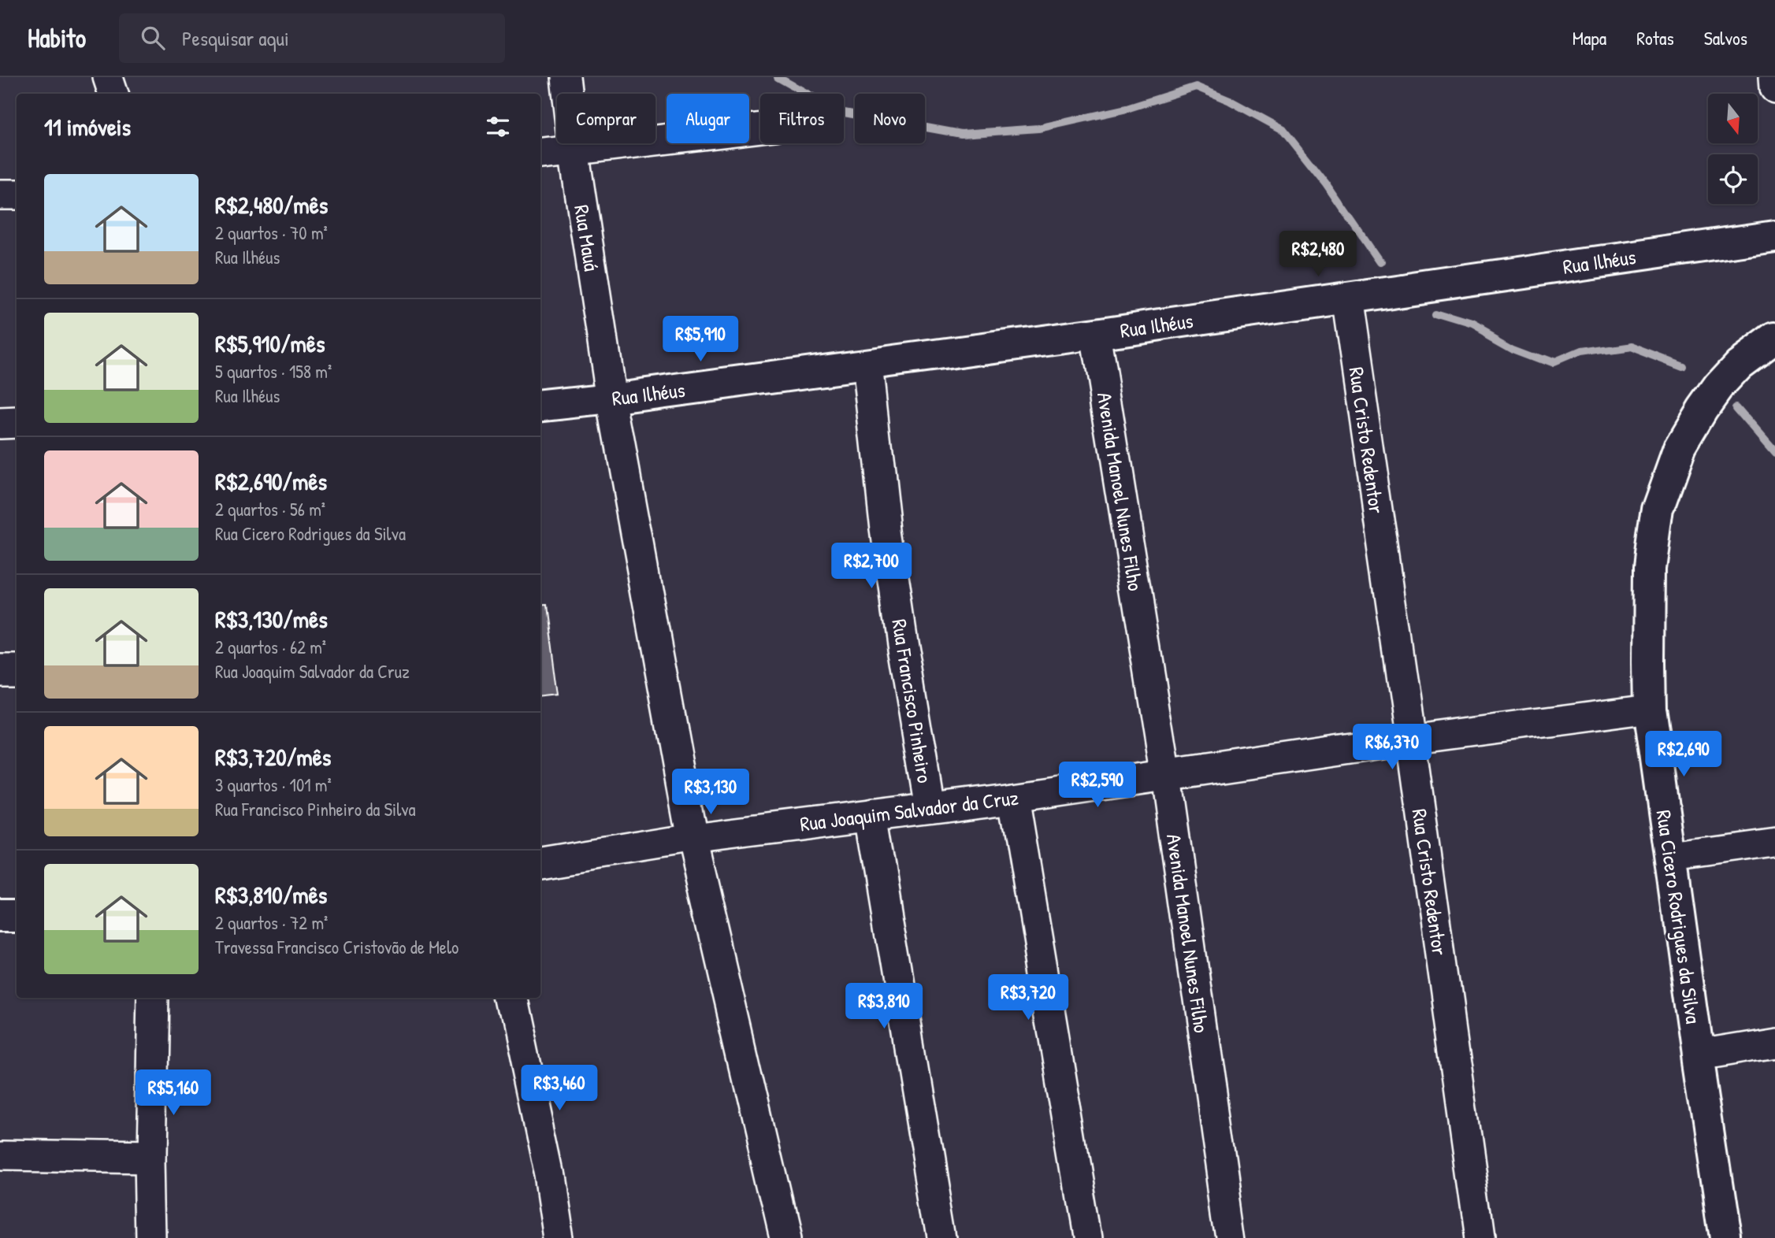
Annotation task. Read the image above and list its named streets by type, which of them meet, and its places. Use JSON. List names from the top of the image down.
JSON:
{
  "streets": {
    "main road": ["Rua Ilhéus", "Rua Cicero Rodrigues da Silva"],
    "street": [
      "Rua Mauá",
      "Rua Cristo Redentor",
      "Avenida Manoel Nunes Filho",
      "Rua Francisco Pinheiro",
      "Rua Joaquim Salvador da Cruz"
    ]
  },
  "crossings": [
    ["Rua Mauá", "Rua Ilhéus"],
    ["Rua Ilhéus", "Rua Cristo Redentor"],
    ["Rua Ilhéus", "Avenida Manoel Nunes Filho"],
    ["Rua Ilhéus", "Rua Francisco Pinheiro"],
    ["Rua Cristo Redentor", "Rua Joaquim Salvador da Cruz"],
    ["Avenida Manoel Nunes Filho", "Rua Joaquim Salvador da Cruz"],
    ["Rua Francisco Pinheiro", "Rua Joaquim Salvador da Cruz"],
    ["Rua Joaquim Salvador da Cruz", "Rua Cicero Rodrigues da Silva"]
  ],
  "north": "bottom",
  "page": {
    "header": "Habito",
    "search": "Pesquisar aqui",
    "nav": ["Mapa", "Rotas", "Salvos"],
    "chip": [
      "Comprar",
      "Alugar",
      "Filtros",
      "Novo"
    ],
    "heading": "11 imóveis",
    "list": [
      {
        "name": "R$2,480/mês",
        "note": "2 quartos · 70 m² · Rua Ilhéus"
      },
      {
        "name": "R$5,910/mês",
        "note": "5 quartos · 158 m² · Rua Ilhéus"
      },
      {
        "name": "R$2,690/mês",
        "note": "2 quartos · 56 m² · Rua Cicero Rodrigues da Silva"
      },
      {
        "name": "R$3,130/mês",
        "note": "2 quartos · 62 m² · Rua Joaquim Salvador da Cruz"
      },
      {
        "name": "R$3,720/mês",
        "note": "3 quartos · 101 m² · Rua Francisco Pinheiro da Silva"
      },
      {
        "name": "R$3,810/mês",
        "note": "2 quartos · 72 m² · Travessa Francisco Cristovão de Melo"
      }
    ],
    "price": [
      "R$2,480",
      "R$5,910",
      "R$2,700",
      "R$6,370",
      "R$2,690",
      "R$2,590",
      "R$3,130",
      "R$3,720",
      "R$3,810",
      "R$3,460",
      "R$5,160"
    ]
  }
}
